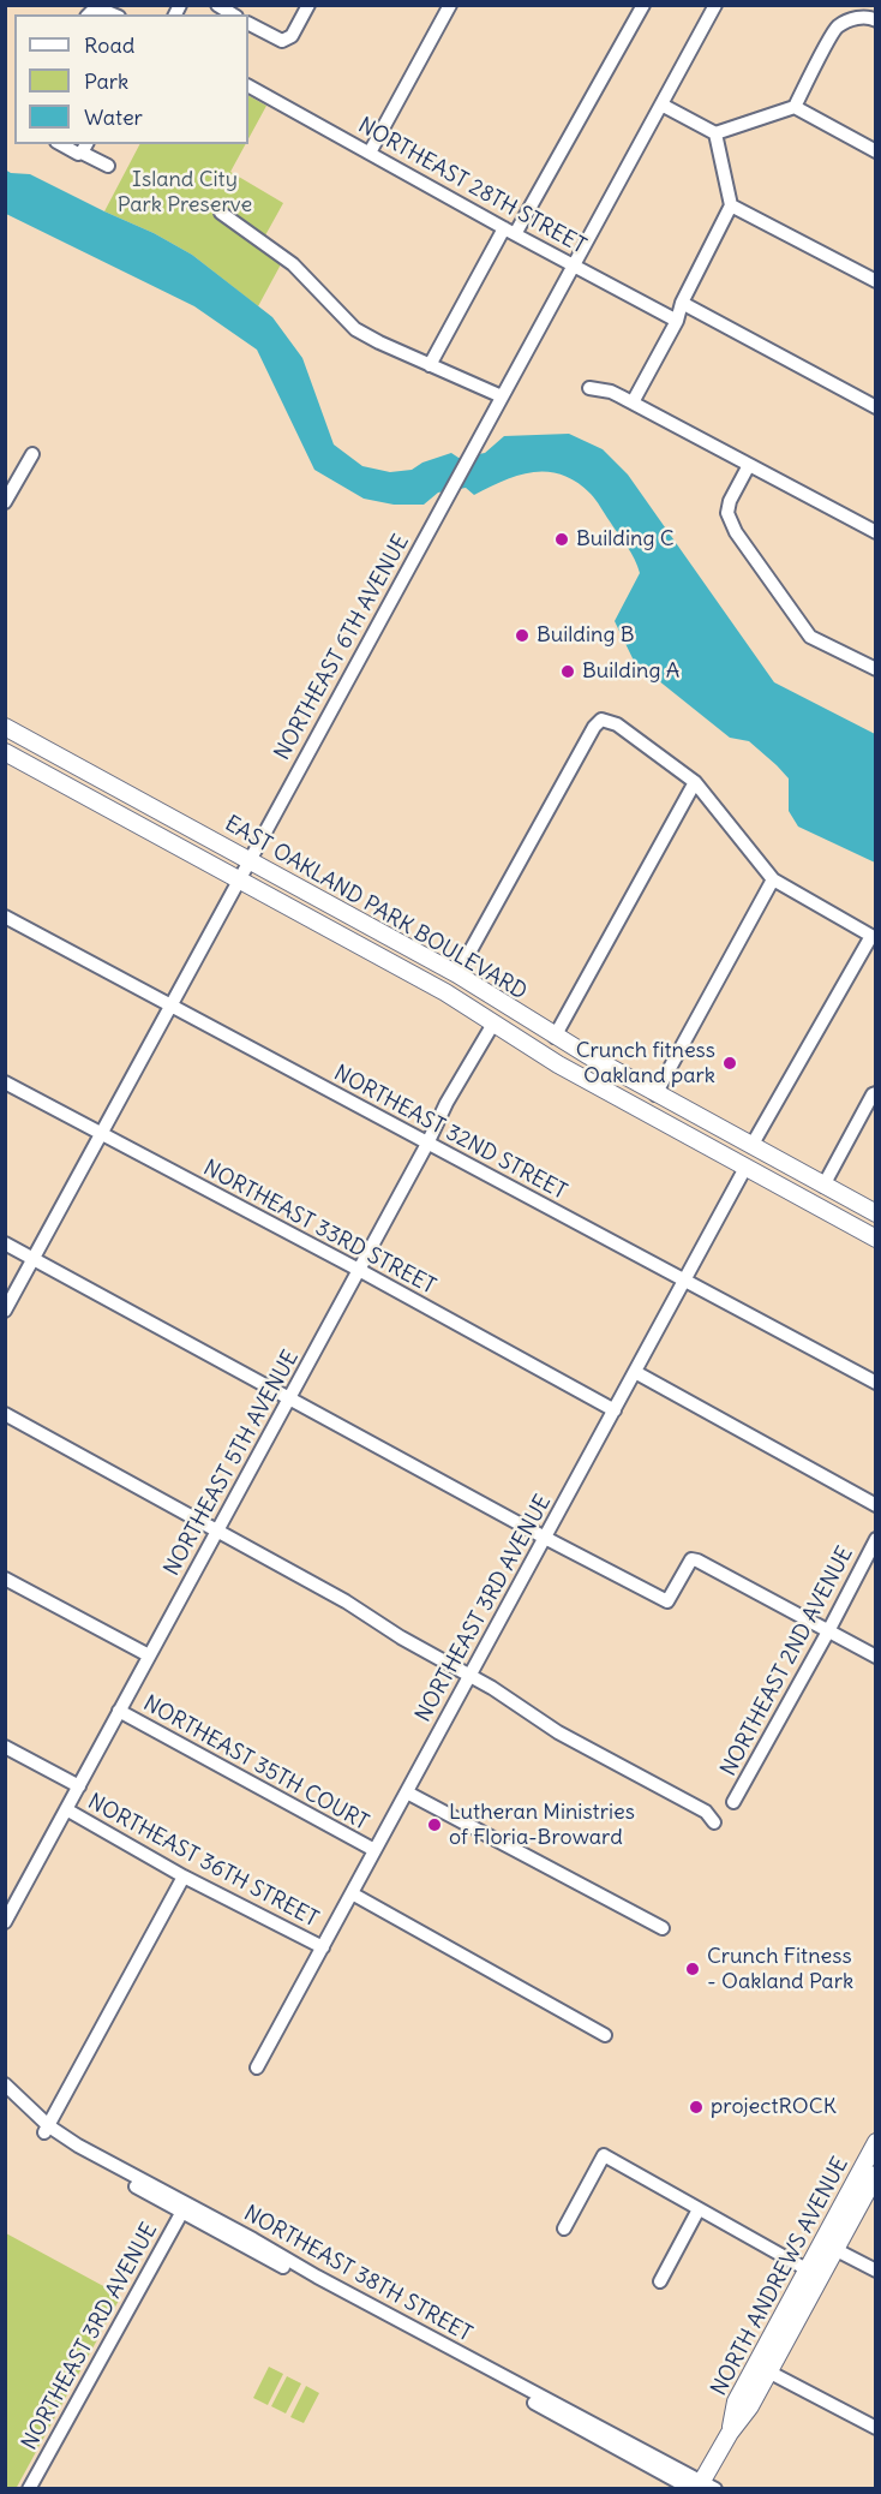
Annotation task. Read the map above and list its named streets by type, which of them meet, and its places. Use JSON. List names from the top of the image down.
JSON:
{
  "streets": {
    "main road": ["EAST OAKLAND PARK BOULEVARD", "NORTH ANDREWS AVENUE"],
    "street": [
      "NORTHEAST 28TH STREET",
      "NORTHEAST 6TH AVENUE",
      "NORTHEAST 32ND STREET",
      "NORTHEAST 33RD STREET",
      "NORTHEAST 5TH AVENUE",
      "NORTHEAST 3RD AVENUE",
      "NORTHEAST 2ND AVENUE",
      "NORTHEAST 35TH COURT",
      "NORTHEAST 36TH STREET",
      "NORTHEAST 38TH STREET"
    ]
  },
  "crossings": [
    ["NORTHEAST 28TH STREET", "NORTHEAST 6TH AVENUE"],
    ["NORTHEAST 6TH AVENUE", "EAST OAKLAND PARK BOULEVARD"],
    ["NORTHEAST 6TH AVENUE", "NORTHEAST 32ND STREET"],
    ["NORTHEAST 6TH AVENUE", "NORTHEAST 33RD STREET"],
    ["EAST OAKLAND PARK BOULEVARD", "NORTHEAST 5TH AVENUE"],
    ["EAST OAKLAND PARK BOULEVARD", "NORTHEAST 3RD AVENUE"],
    ["NORTHEAST 32ND STREET", "NORTHEAST 5TH AVENUE"],
    ["NORTHEAST 32ND STREET", "NORTHEAST 3RD AVENUE"],
    ["NORTHEAST 33RD STREET", "NORTHEAST 5TH AVENUE"],
    ["NORTHEAST 33RD STREET", "NORTHEAST 3RD AVENUE"],
    ["NORTHEAST 5TH AVENUE", "NORTHEAST 35TH COURT"],
    ["NORTHEAST 5TH AVENUE", "NORTHEAST 36TH STREET"],
    ["NORTHEAST 3RD AVENUE", "NORTHEAST 35TH COURT"],
    ["NORTHEAST 3RD AVENUE", "NORTHEAST 36TH STREET"],
    ["NORTHEAST 3RD AVENUE", "NORTHEAST 38TH STREET"],
    ["NORTHEAST 38TH STREET", "NORTH ANDREWS AVENUE"]
  ],
  "parks": ["Island City Park Preserve"],
  "places": [
    "Building C",
    "Building B",
    "Building A",
    "Crunch fitness Oakland park",
    "Lutheran Ministries of Floria-Broward",
    "Crunch Fitness - Oakland Park",
    "projectROCK"
  ],
  "legend": ["Road", "Park", "Water"]
}
